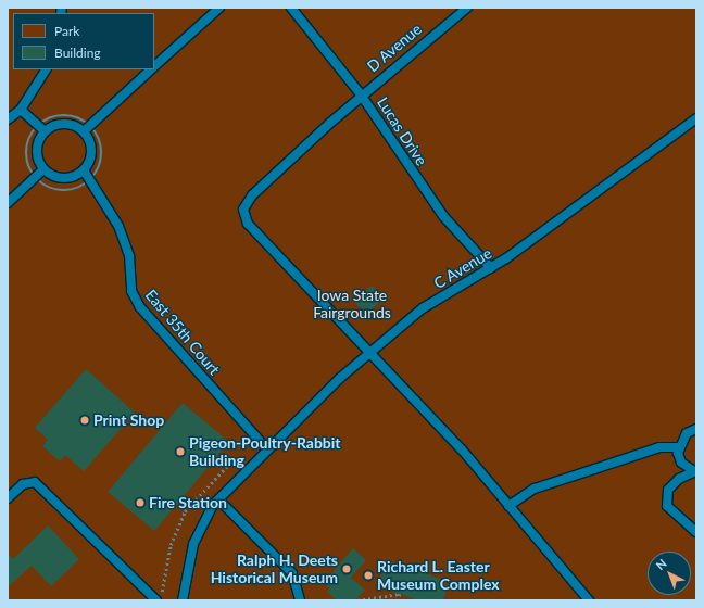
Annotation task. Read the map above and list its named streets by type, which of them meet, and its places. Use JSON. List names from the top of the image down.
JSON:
{
  "streets": {
    "lane": [
      "D Avenue",
      "Lucas Drive",
      "C Avenue",
      "East 35th Court"
    ]
  },
  "crossings": [
    ["D Avenue", "Lucas Drive"],
    ["D Avenue", "C Avenue"],
    ["Lucas Drive", "C Avenue"],
    ["C Avenue", "East 35th Court"]
  ],
  "parks": ["Iowa State Fairgrounds"],
  "places": [
    "Print Shop",
    "Pigeon-Poultry-Rabbit Building",
    "Fire Station",
    "Ralph H. Deets Historical Museum",
    "Richard L. Easter Museum Complex"
  ],
  "legend": ["Park", "Building"],
  "north": "top left"
}
